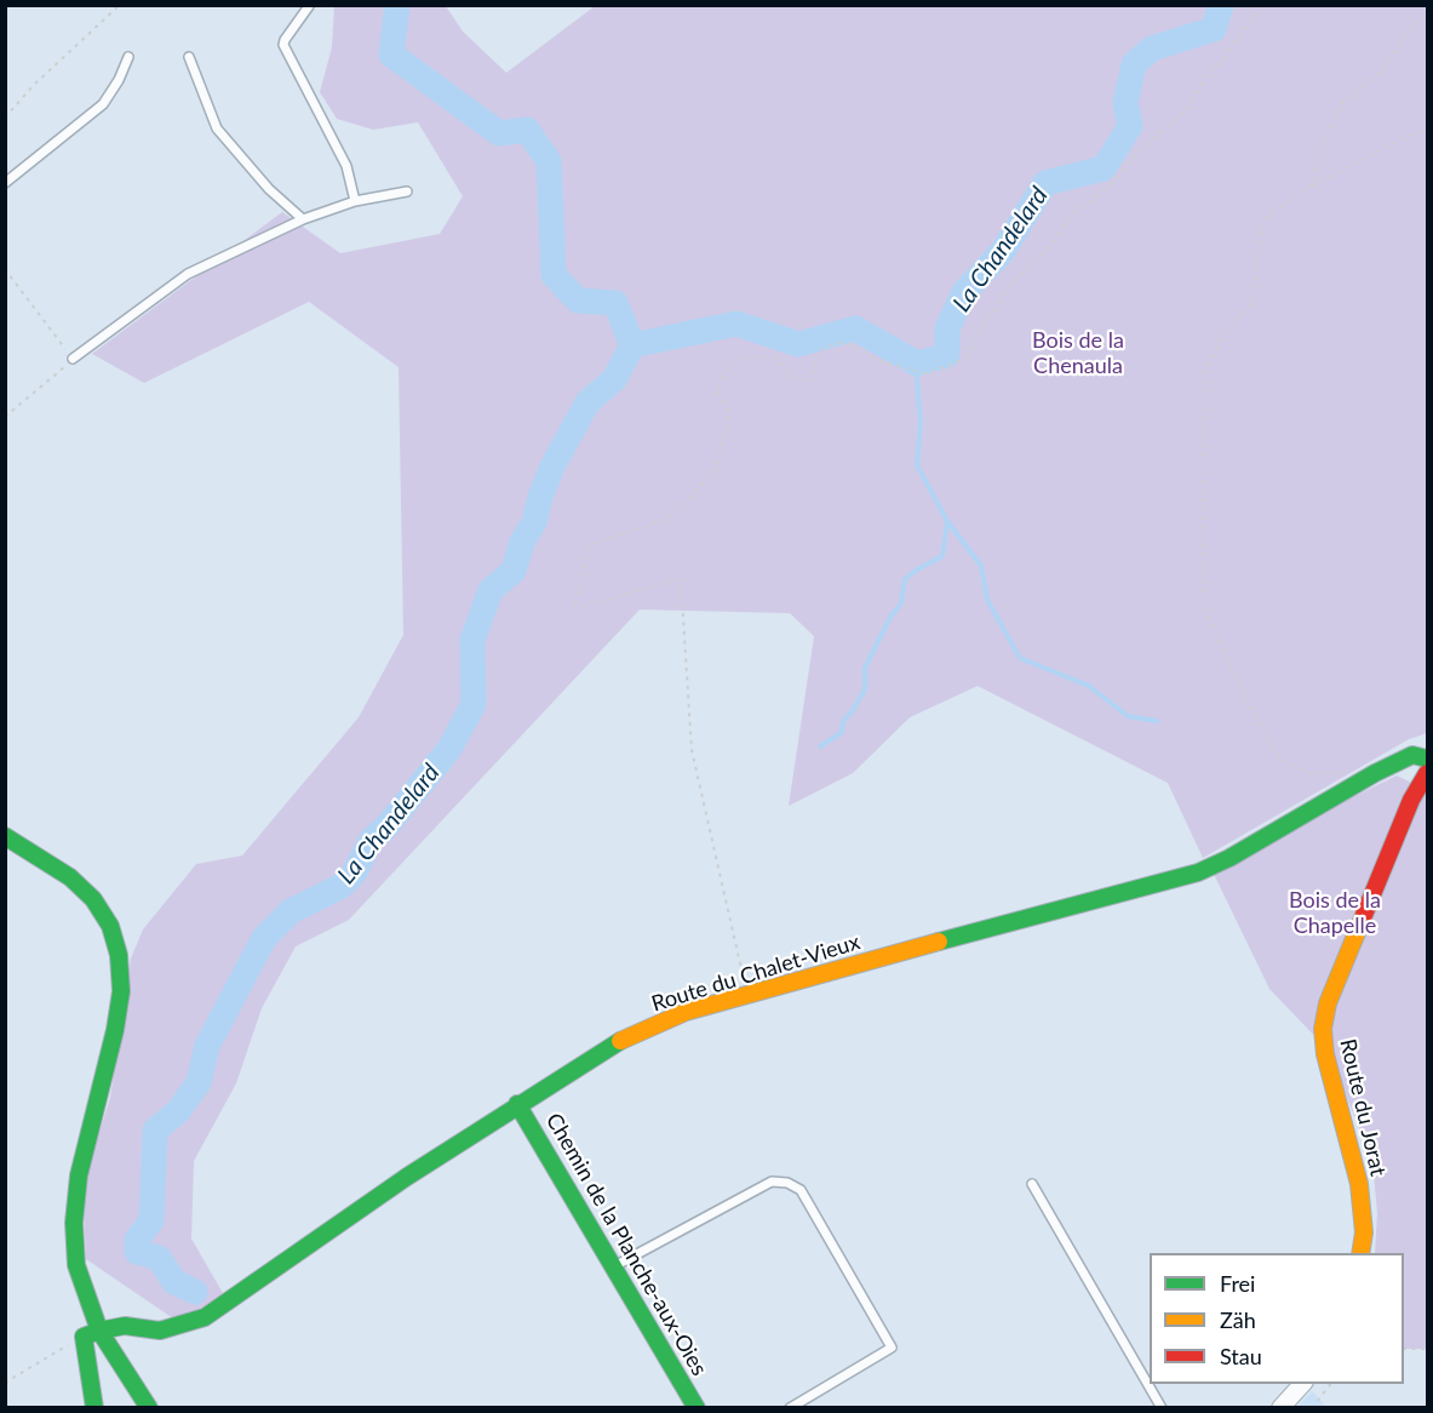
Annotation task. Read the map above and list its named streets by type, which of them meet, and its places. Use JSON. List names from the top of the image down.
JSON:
{
  "streets": {
    "street": ["Route du Chalet-Vieux", "Route du Jorat", "Chemin de la Planche-aux-Oies"]
  },
  "crossings": [
    ["Route du Chalet-Vieux", "Chemin de la Planche-aux-Oies"]
  ],
  "water": ["La Chandelard"],
  "parks": ["Bois de la Chenaula", "Bois de la Chapelle"],
  "legend": ["Frei", "Zäh", "Stau"]
}
